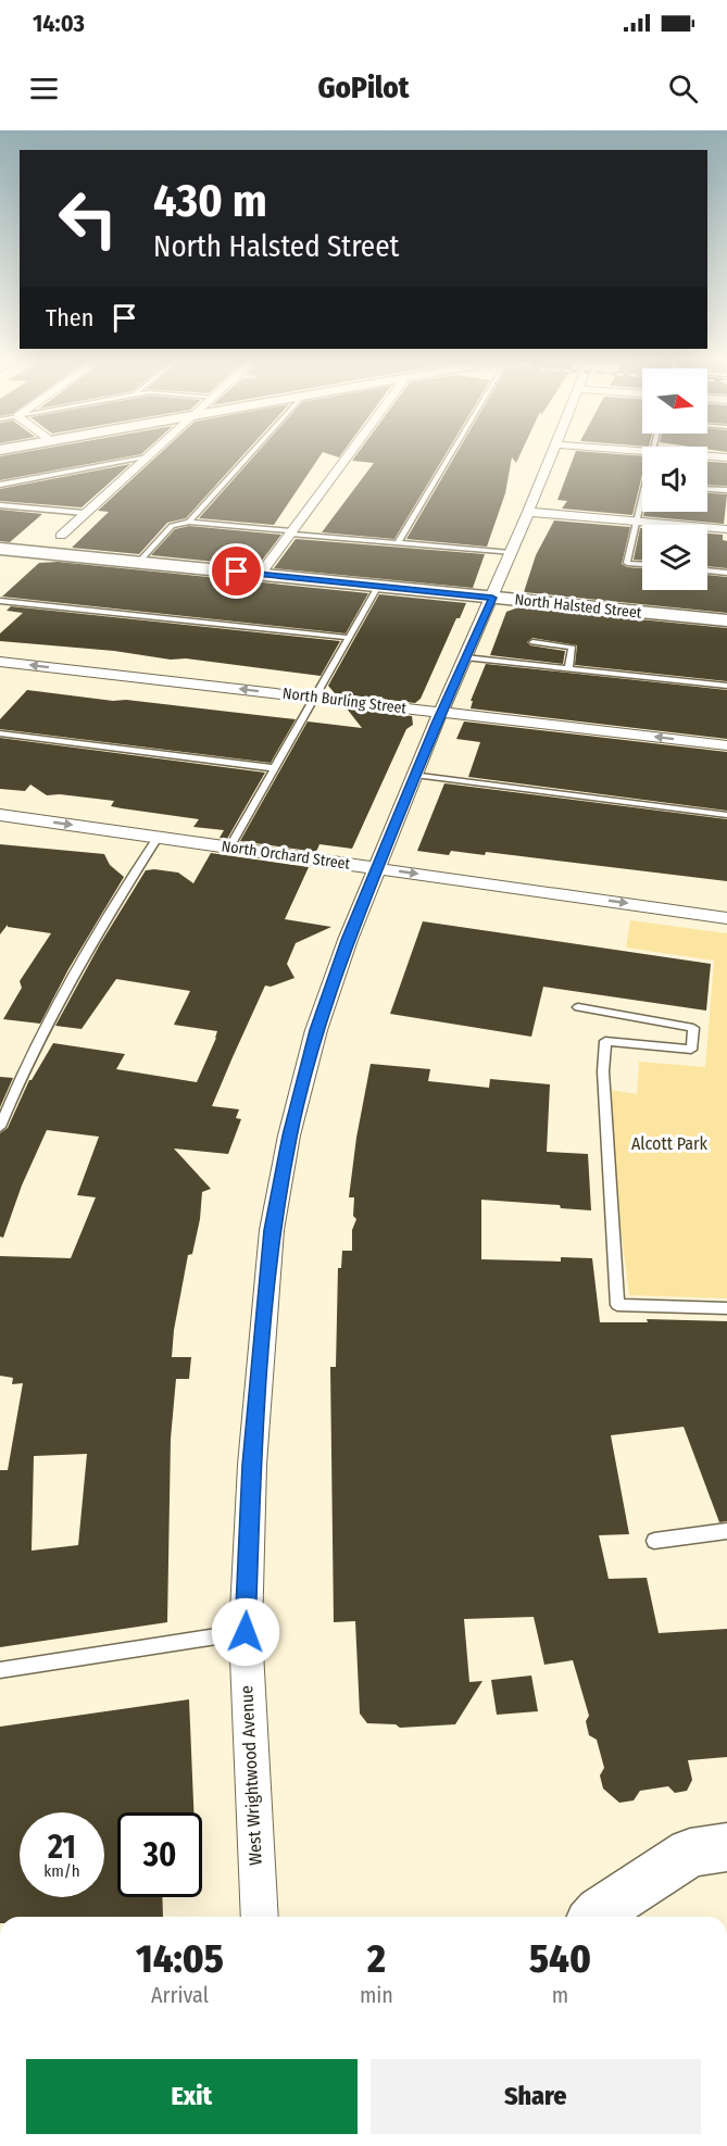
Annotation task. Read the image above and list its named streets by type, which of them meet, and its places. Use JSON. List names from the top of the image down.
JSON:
{
  "streets": {
    "main road": ["North Halsted Street"],
    "street": ["North Burling Street", "North Orchard Street", "West Wrightwood Avenue"]
  },
  "crossings": [
    ["North Halsted Street", "West Wrightwood Avenue"],
    ["North Burling Street", "West Wrightwood Avenue"],
    ["North Orchard Street", "West Wrightwood Avenue"]
  ],
  "one_way": ["North Burling Street", "North Orchard Street"],
  "parks": ["Alcott Park"],
  "north": "right",
  "page": {
    "status": "14:03",
    "header": "GoPilot",
    "turn": ["430 m", "North Halsted Street"],
    "then": "Then",
    "speed": "21 km/h",
    "limit": "30",
    "eta": [
      "14:05",
      "Arrival",
      "2",
      "min",
      "540",
      "m"
    ],
    "buttons": ["Exit", "Share"]
  }
}
